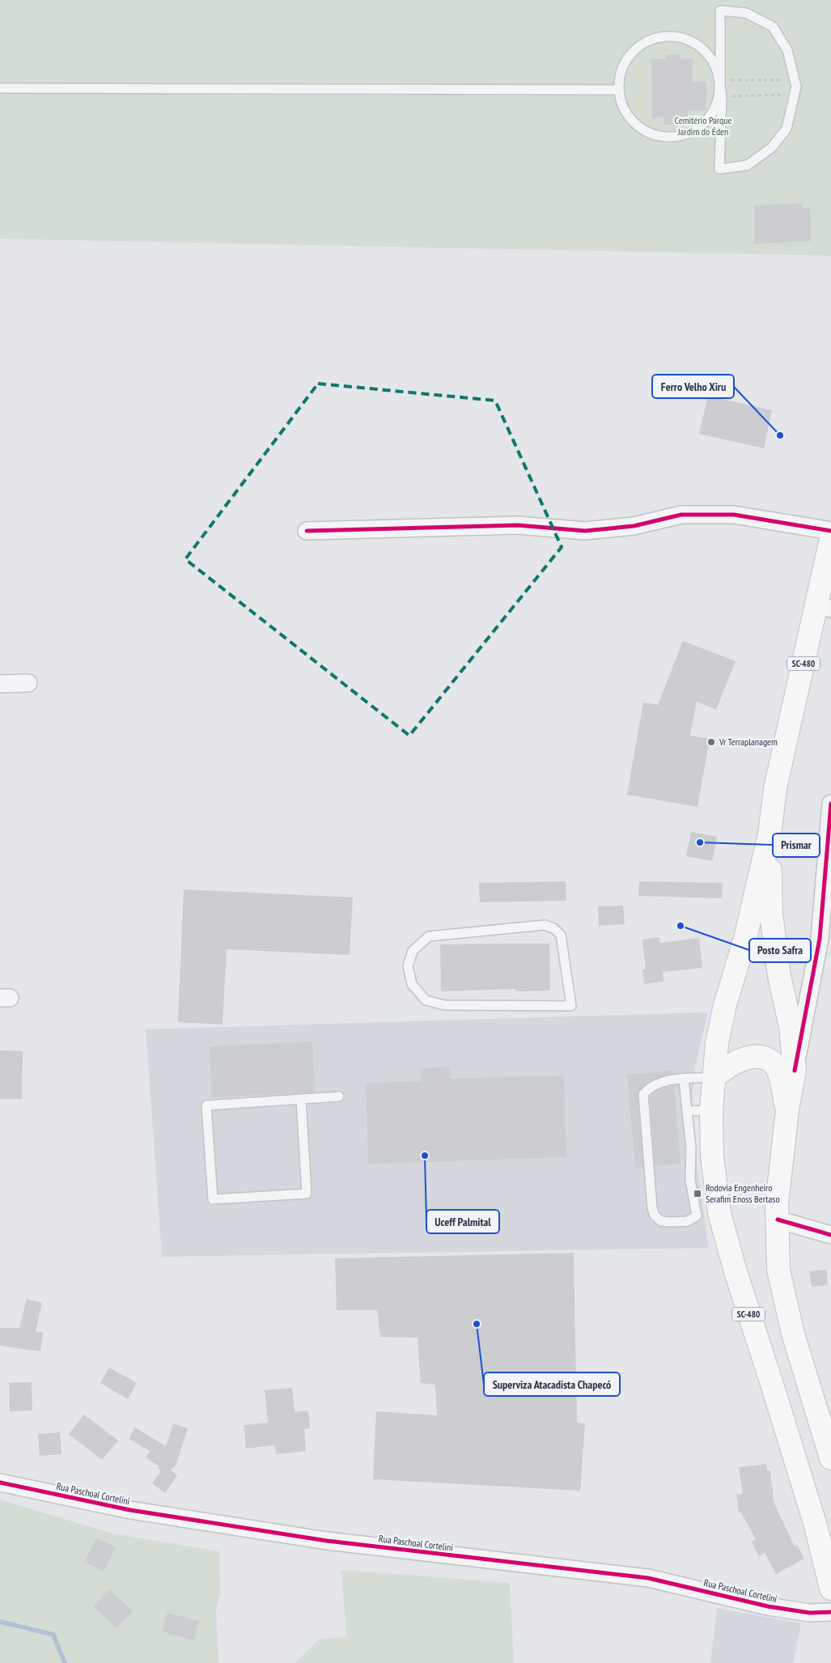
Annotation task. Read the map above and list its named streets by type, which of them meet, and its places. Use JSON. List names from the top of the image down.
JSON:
{
  "streets": {
    "main road": ["SC-480"],
    "street": ["Rua Paschoal Cortelini"]
  },
  "parks": ["Cemitério Parque Jardim do Éden"],
  "places": {
    "other": [
      "Ferro Velho Xiru",
      "Vr Terraplanagem",
      "Prismar",
      "Posto Safra",
      "Uceff Palmital",
      "Superviza Atacadista Chapecó"
    ],
    "transit": ["Rodovia Engenheiro Serafim Enoss Bertaso"]
  }
}
